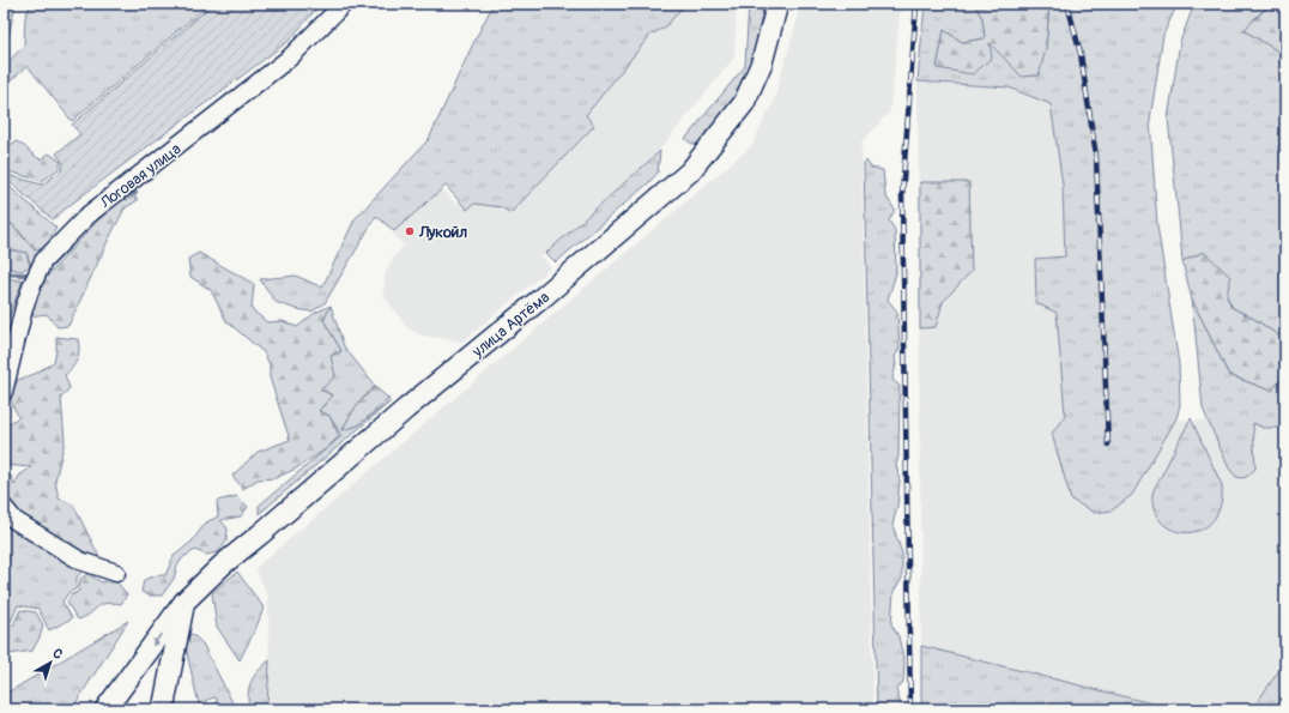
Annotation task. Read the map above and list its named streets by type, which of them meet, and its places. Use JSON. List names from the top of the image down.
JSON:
{
  "streets": {
    "street": ["Логовая улица", "улица Артёма"]
  },
  "places": ["Лукойл"],
  "north": "top right"
}
